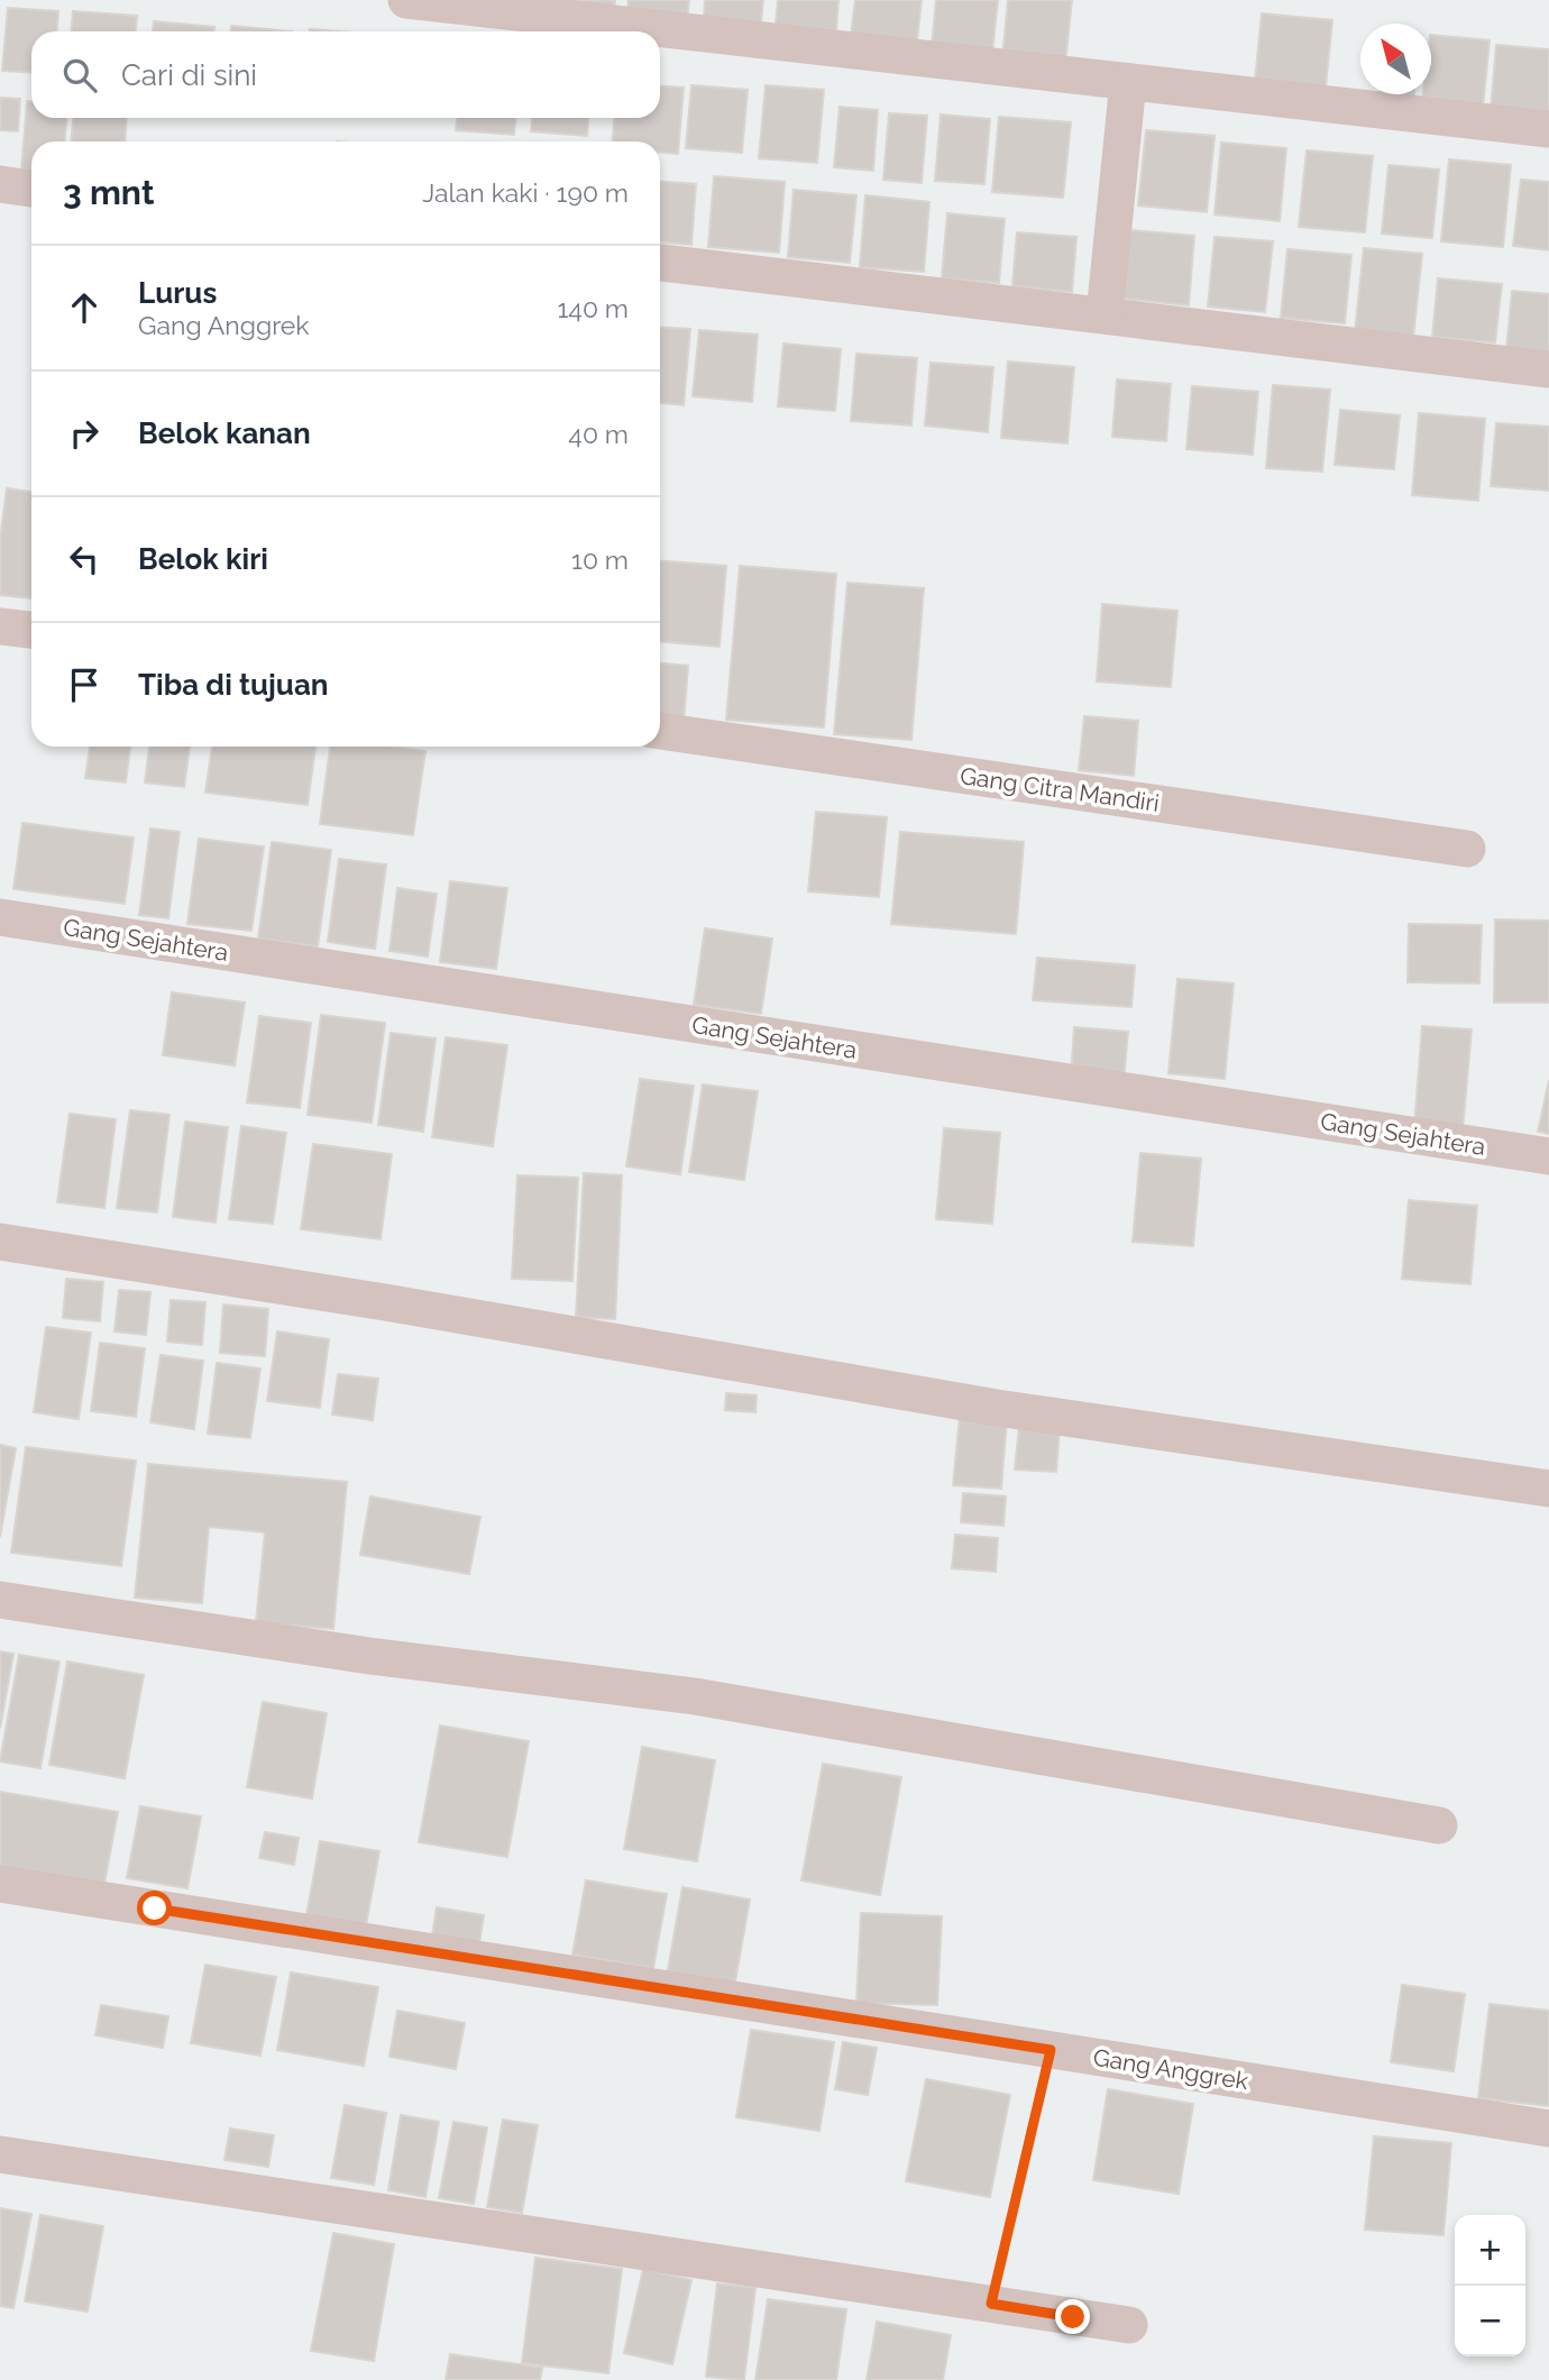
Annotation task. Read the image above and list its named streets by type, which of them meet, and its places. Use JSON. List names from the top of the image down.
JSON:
{
  "streets": {
    "street": ["Gang Citra Mandiri", "Gang Sejahtera", "Gang Anggrek"]
  },
  "north": "top left",
  "page": {
    "search": "Cari di sini",
    "heading": ["3 mnt", "Jalan kaki · 190 m"],
    "list": [
      ["Lurus", "Gang Anggrek", "140 m"],
      ["Belok kanan", "40 m"],
      ["Belok kiri", "10 m"],
      "Tiba di tujuan"
    ],
    "map_buttons": ["+", "−"]
  }
}
